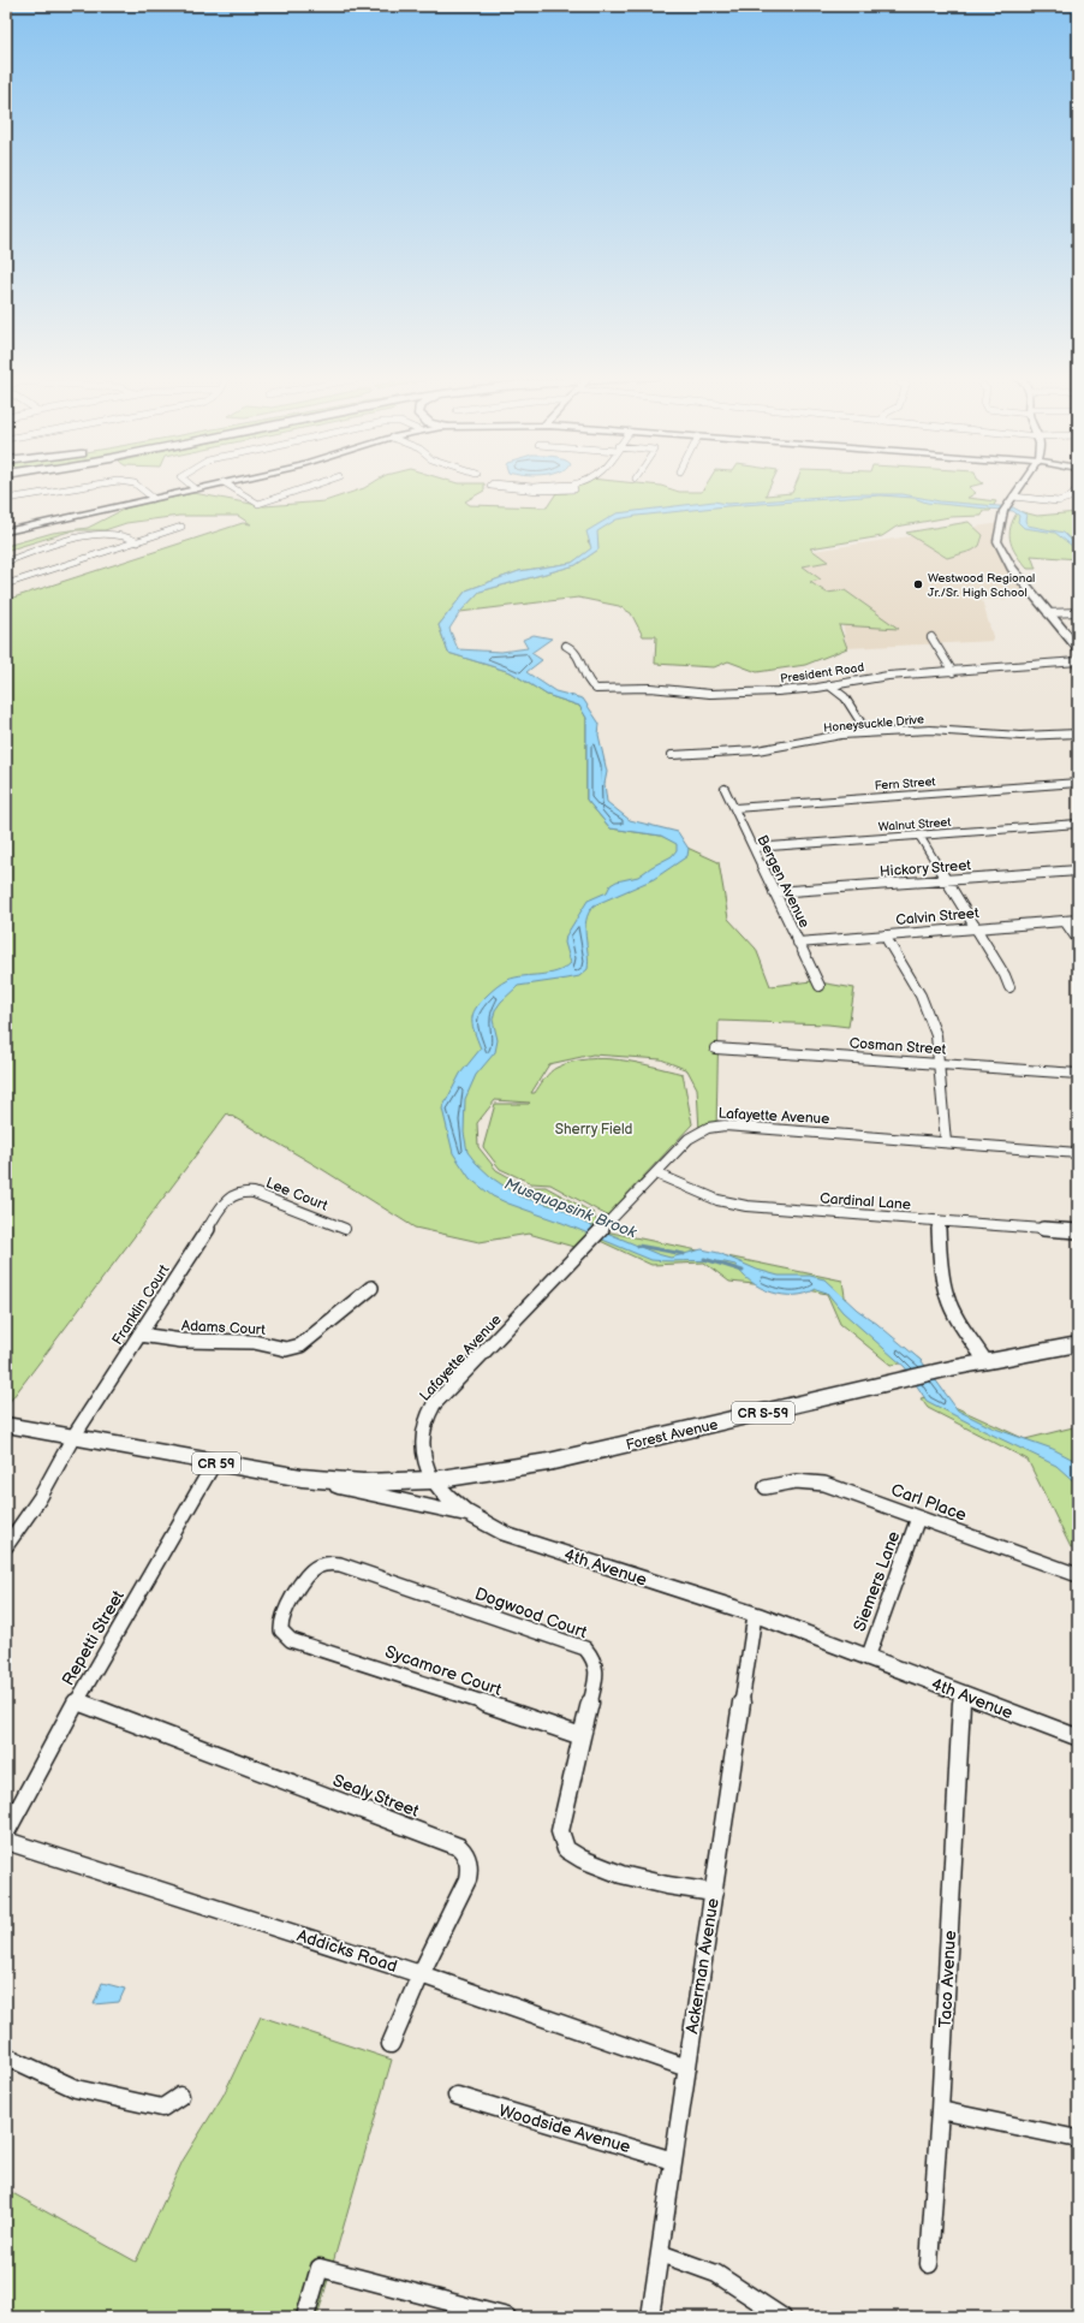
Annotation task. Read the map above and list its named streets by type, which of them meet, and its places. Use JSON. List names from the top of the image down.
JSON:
{
  "streets": {
    "main road": [
      "CR S-59",
      "Forest Avenue",
      "CR 59",
      "4th Avenue"
    ],
    "street": [
      "President Road",
      "Honeysuckle Drive",
      "Fern Street",
      "Walnut Street",
      "Hickory Street",
      "Bergen Avenue",
      "Calvin Street",
      "Cosman Street",
      "Lafayette Avenue",
      "Lee Court",
      "Cardinal Lane",
      "Franklin Court",
      "Adams Court",
      "Carl Place",
      "Siemers Lane",
      "Dogwood Court",
      "Repetti Street",
      "Sycamore Court",
      "Sealy Street",
      "Addicks Road",
      "Ackerman Avenue",
      "Taco Avenue",
      "Woodside Avenue"
    ]
  },
  "crossings": [
    ["Fern Street", "Bergen Avenue"],
    ["Walnut Street", "Bergen Avenue"],
    ["Hickory Street", "Bergen Avenue"],
    ["Bergen Avenue", "Calvin Street"],
    ["Lafayette Avenue", "Cardinal Lane"],
    ["Lafayette Avenue", "Forest Avenue"],
    ["Lafayette Avenue", "CR 59"],
    ["Lafayette Avenue", "4th Avenue"],
    ["Lee Court", "Franklin Court"],
    ["Franklin Court", "Adams Court"],
    ["Franklin Court", "CR 59"],
    ["Forest Avenue", "CR 59"],
    ["Forest Avenue", "4th Avenue"],
    ["CR 59", "4th Avenue"],
    ["CR 59", "Repetti Street"],
    ["Carl Place", "Siemers Lane"],
    ["4th Avenue", "Siemers Lane"],
    ["4th Avenue", "Ackerman Avenue"],
    ["4th Avenue", "Taco Avenue"],
    ["Dogwood Court", "Sycamore Court"],
    ["Dogwood Court", "Ackerman Avenue"],
    ["Repetti Street", "Sealy Street"],
    ["Sealy Street", "Addicks Road"],
    ["Addicks Road", "Ackerman Avenue"],
    ["Ackerman Avenue", "Woodside Avenue"]
  ],
  "water": ["Musquapsink Brook"],
  "parks": ["Sherry Field"],
  "places": ["Westwood Regional Jr./Sr. High School"]
}
